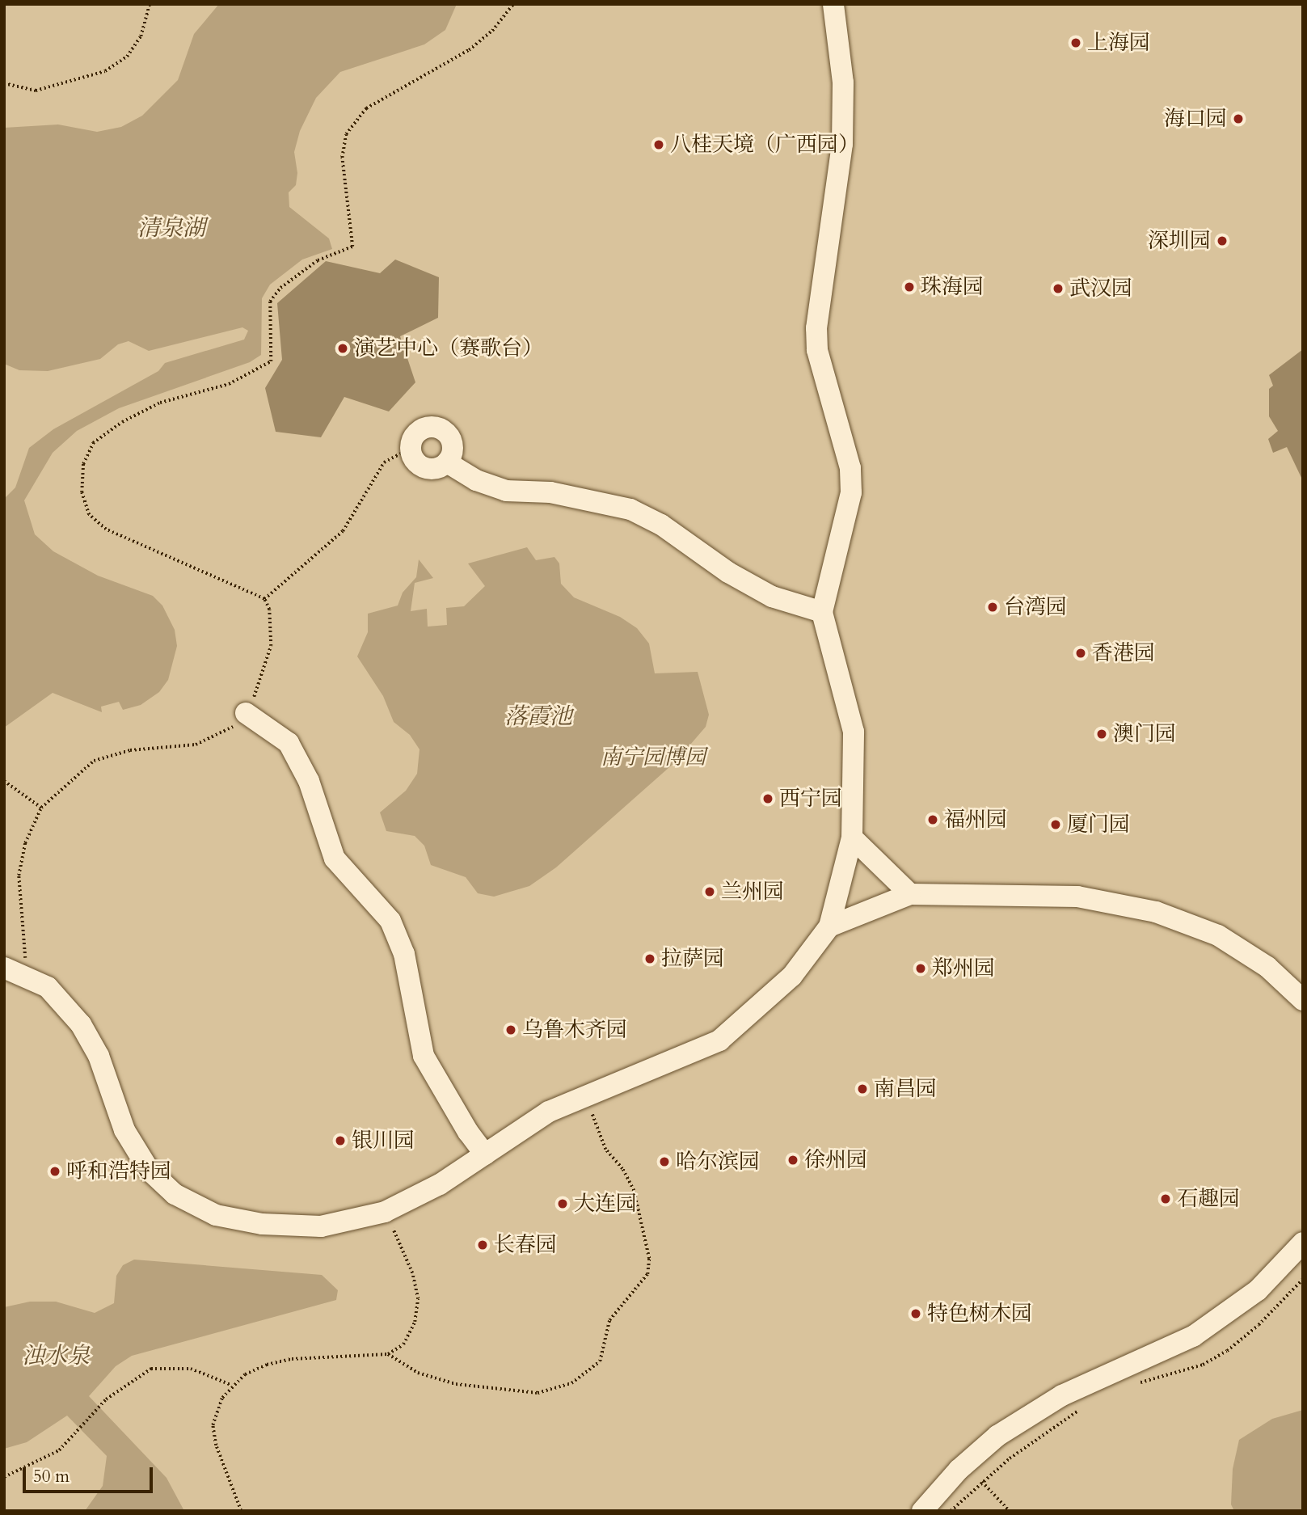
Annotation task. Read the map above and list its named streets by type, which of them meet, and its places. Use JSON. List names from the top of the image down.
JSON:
{
  "water": ["清泉湖", "落霞池", "浊水泉"],
  "parks": ["南宁园博园"],
  "places": [
    "上海园",
    "海口园",
    "八桂天境（广西园）",
    "深圳园",
    "珠海园",
    "武汉园",
    "演艺中心（赛歌台）",
    "台湾园",
    "香港园",
    "澳门园",
    "西宁园",
    "福州园",
    "厦门园",
    "兰州园",
    "拉萨园",
    "郑州园",
    "乌鲁木齐园",
    "南昌园",
    "银川园",
    "徐州园",
    "哈尔滨园",
    "呼和浩特园",
    "石趣园",
    "大连园",
    "长春园",
    "特色树木园"
  ],
  "scale_bar": "50 m"
}
